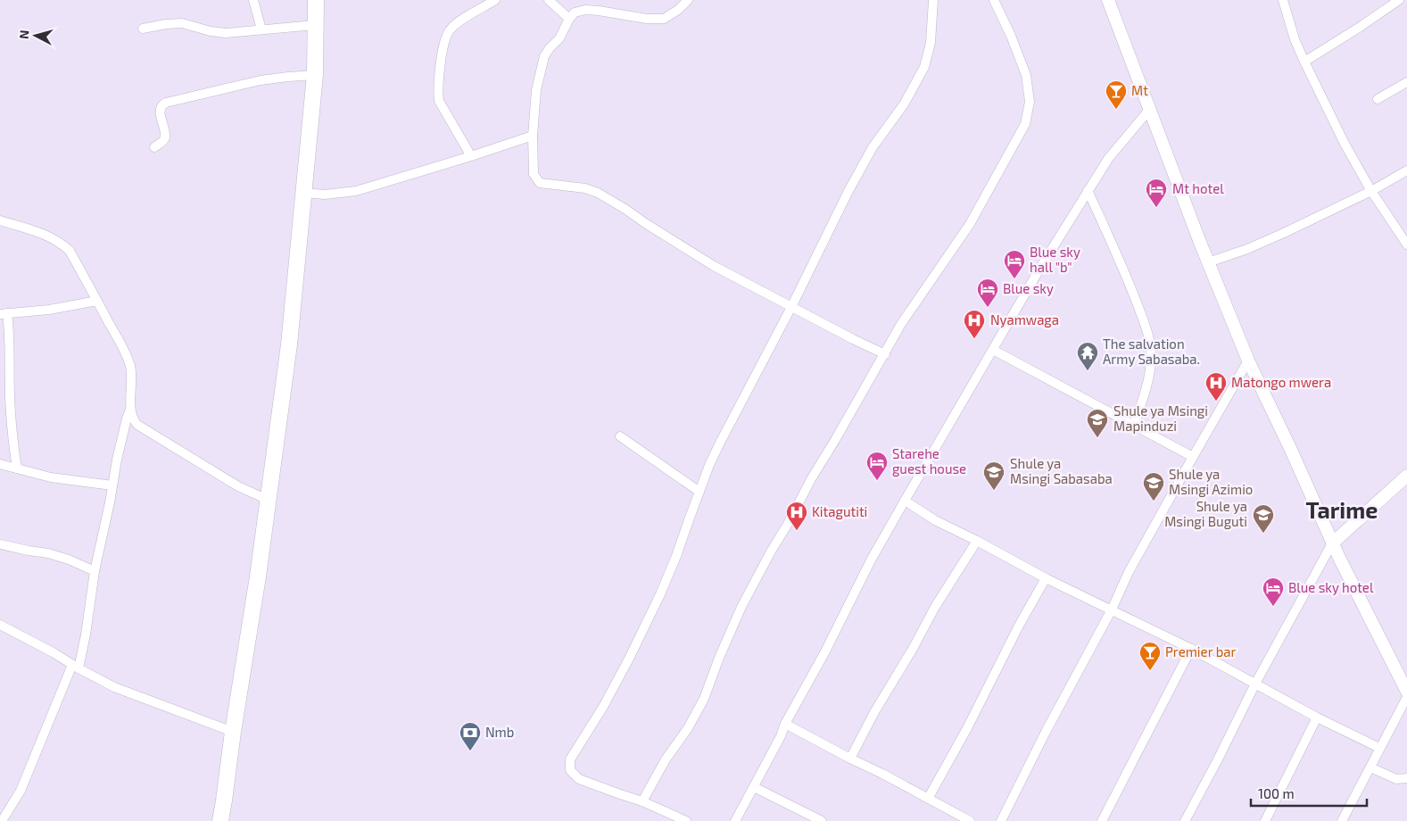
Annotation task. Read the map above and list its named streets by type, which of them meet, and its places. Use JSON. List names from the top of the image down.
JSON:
{
  "districts": ["Tarime"],
  "places": {
    "bar": ["Mt", "Premier bar"],
    "hotel": [
      "Mt hotel",
      "Blue sky hall \"b\"",
      "Blue sky",
      "Starehe guest house",
      "Blue sky hotel"
    ],
    "hospital": ["Nyamwaga", "Matongo mwera", "Kitagutiti"],
    "temple": ["The salvation Army Sabasaba."],
    "school or university": [
      "Shule ya Msingi Mapinduzi",
      "Shule ya Msingi Sabasaba",
      "Shule ya Msingi Azimio",
      "Shule ya Msingi Buguti"
    ],
    "bank": ["Nmb"]
  },
  "scale_bar": "100 m",
  "north": "left"
}
